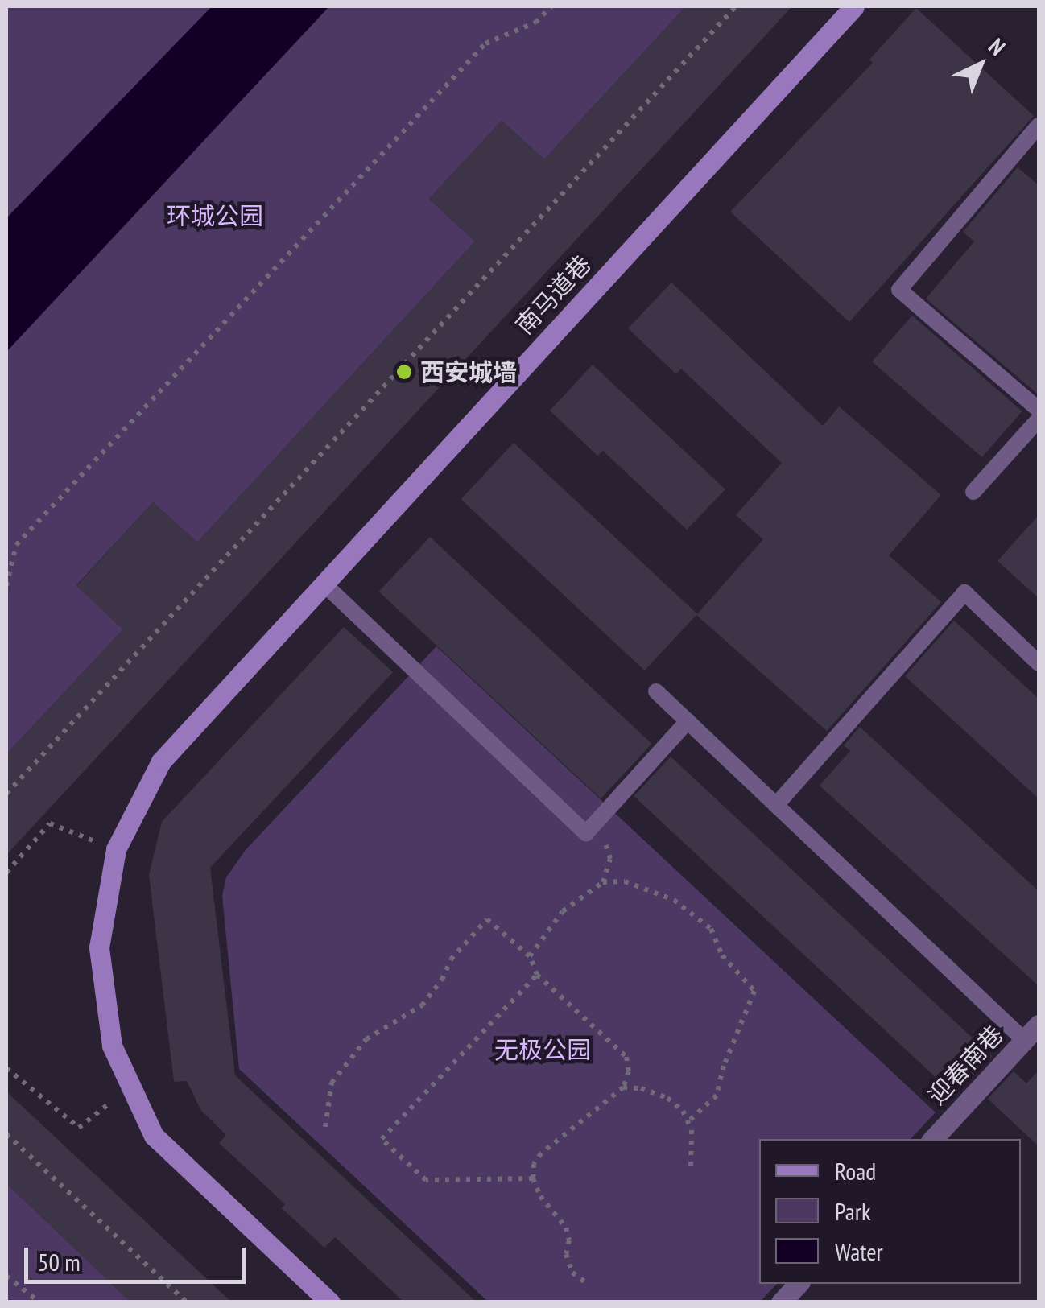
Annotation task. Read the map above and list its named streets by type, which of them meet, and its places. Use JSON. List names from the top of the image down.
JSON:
{
  "streets": {
    "street": ["南马道巷", "迎春南巷"]
  },
  "parks": ["环城公园", "无极公园"],
  "places": ["西安城墙"],
  "legend": ["Road", "Park", "Water"],
  "scale_bar": "50 m",
  "north": "top right"
}
